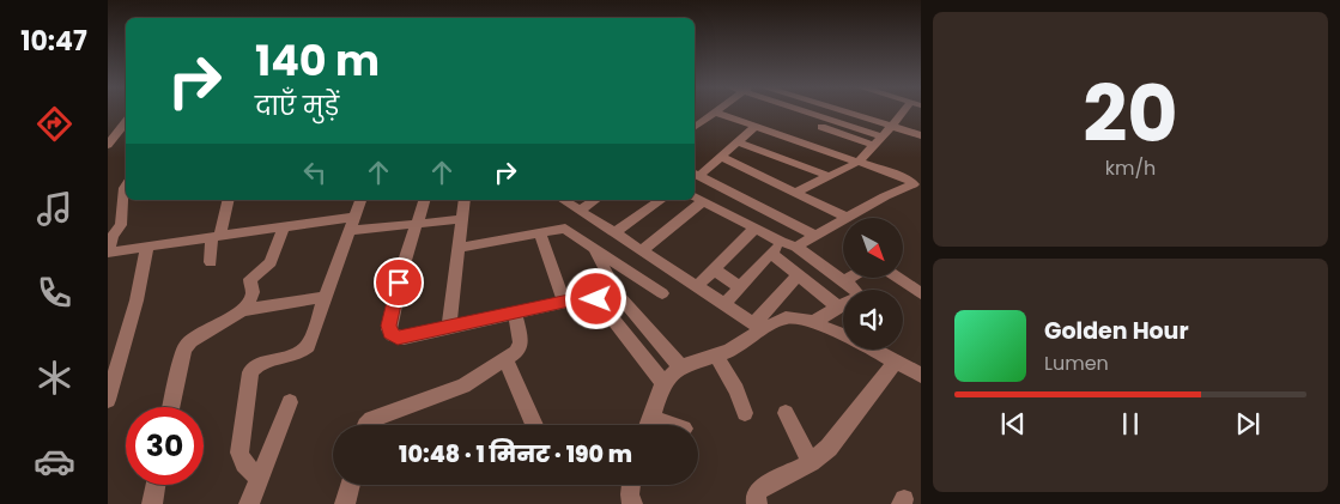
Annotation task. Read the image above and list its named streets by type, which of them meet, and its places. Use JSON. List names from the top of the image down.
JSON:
{
  "north": "bottom right",
  "page": {
    "tabs": "10:47",
    "tile": ["20", "km/h"],
    "turn": ["140 m", "दाएँ मुड़ें"],
    "song": ["Golden Hour", "Lumen"],
    "limit": "30",
    "trip": "10:48 · 1 मिनट · 190 m"
  }
}
